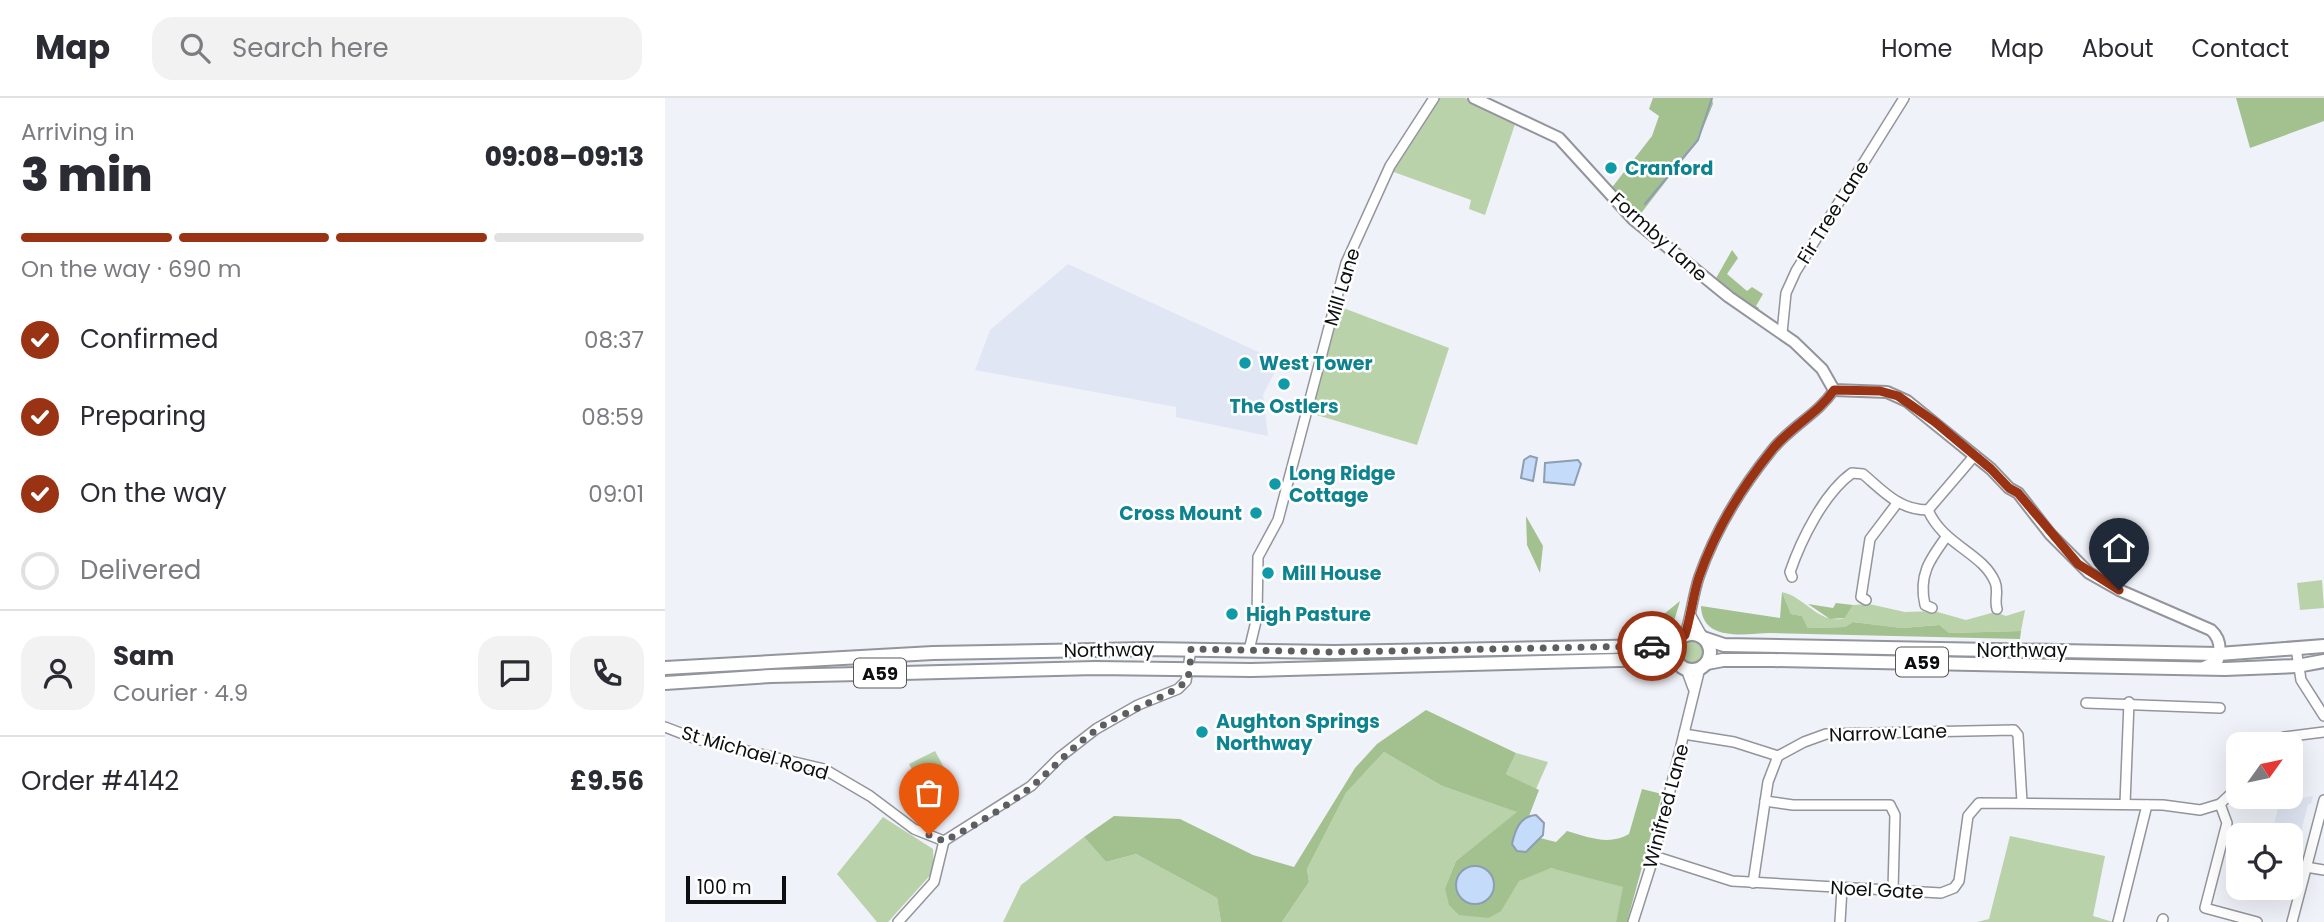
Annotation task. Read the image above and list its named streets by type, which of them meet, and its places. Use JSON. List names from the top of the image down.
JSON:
{
  "streets": {
    "highway": ["Northway", "A59"],
    "main road": ["Formby Lane"],
    "street": [
      "Fir Tree Lane",
      "Mill Lane",
      "Narrow Lane",
      "St Michael Road",
      "Winifred Lane",
      "Noel Gate"
    ]
  },
  "crossings": [
    ["Fir Tree Lane", "Formby Lane"],
    ["Mill Lane", "Northway"],
    ["Northway", "A59"],
    ["Northway", "Winifred Lane"],
    ["A59", "Winifred Lane"],
    ["Narrow Lane", "Noel Gate"],
    ["Winifred Lane", "Noel Gate"]
  ],
  "places": [
    "Cranford",
    "West Tower",
    "The Ostlers",
    "Long Ridge Cottage",
    "Cross Mount",
    "Mill House",
    "High Pasture",
    "Aughton Springs Northway"
  ],
  "scale_bar": "100 m",
  "north": "top right",
  "page": {
    "header": "Map",
    "search": "Search here",
    "nav": [
      "Home",
      "Map",
      "About",
      "Contact"
    ],
    "heading": ["3 min", "Arriving in", "09:08–09:13"],
    "panel": [
      "Sam",
      "Courier · 4.9",
      "Order #4142",
      "£9.56"
    ],
    "bar": "On the way · 690 m",
    "list": [
      ["Confirmed", "08:37"],
      ["Preparing", "08:59"],
      ["On the way", "09:01"],
      "Delivered"
    ],
    "scale": "100 m"
  }
}
